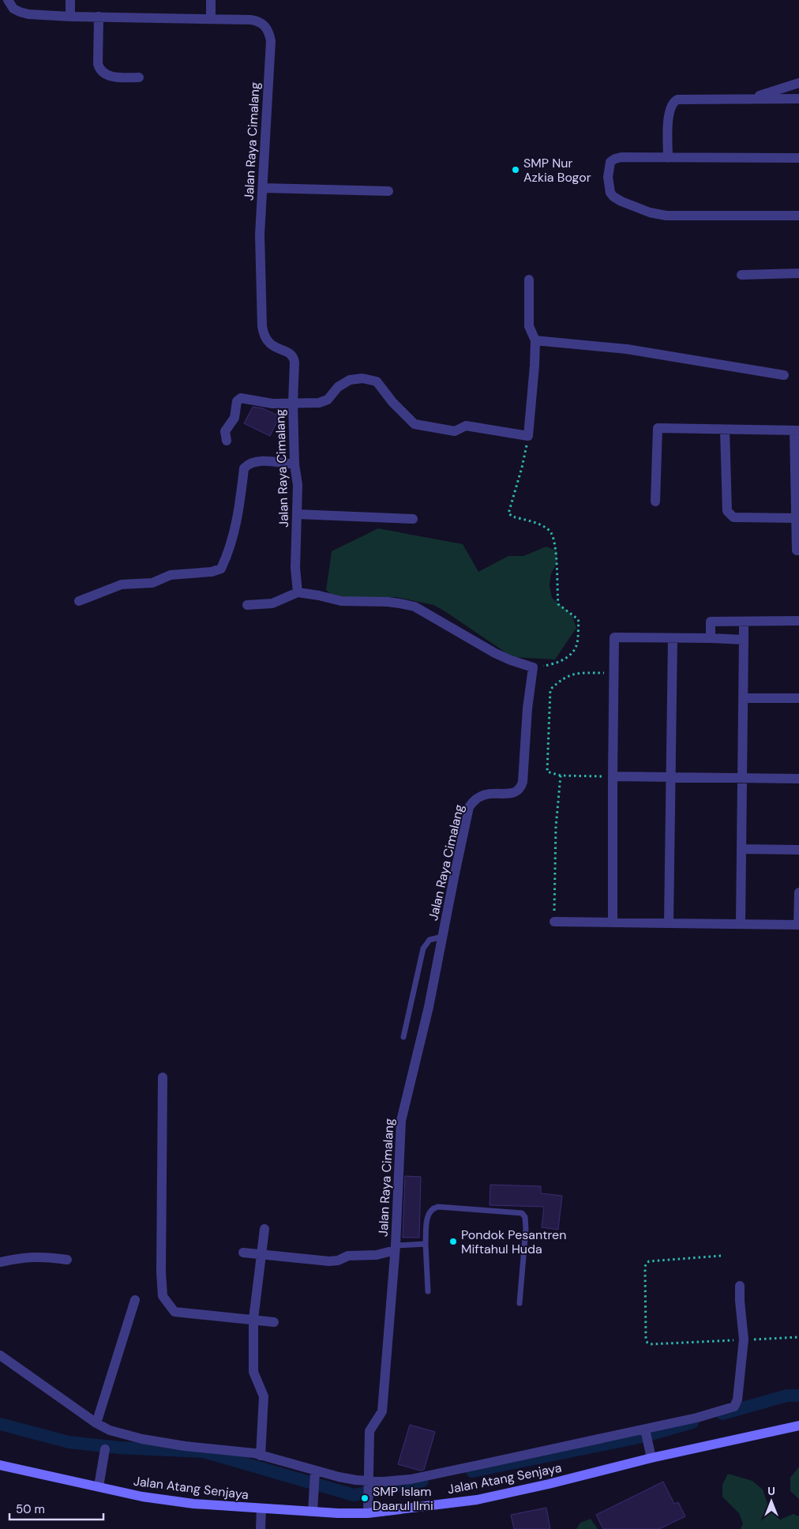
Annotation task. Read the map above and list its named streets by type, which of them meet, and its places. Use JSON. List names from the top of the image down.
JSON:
{
  "streets": {
    "main road": ["Jalan Atang Senjaya"],
    "street": ["Jalan Raya Cimalang"]
  },
  "crossings": [
    ["Jalan Raya Cimalang", "Jalan Atang Senjaya"]
  ],
  "places": ["SMP Nur Azkia Bogor", "Pondok Pesantren Miftahul Huda", "SMP Islam Daarul Ilmi"],
  "scale_bar": "50 m",
  "north": "top"
}
